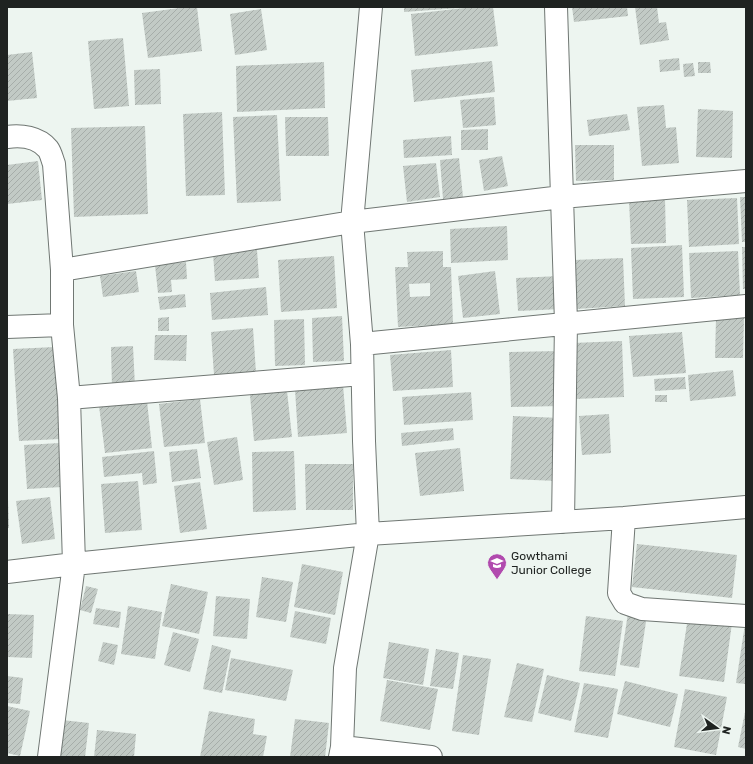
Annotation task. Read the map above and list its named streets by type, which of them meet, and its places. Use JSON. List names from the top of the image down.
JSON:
{
  "places": {
    "school or university": ["Gowthami Junior College"]
  },
  "north": "right"
}
